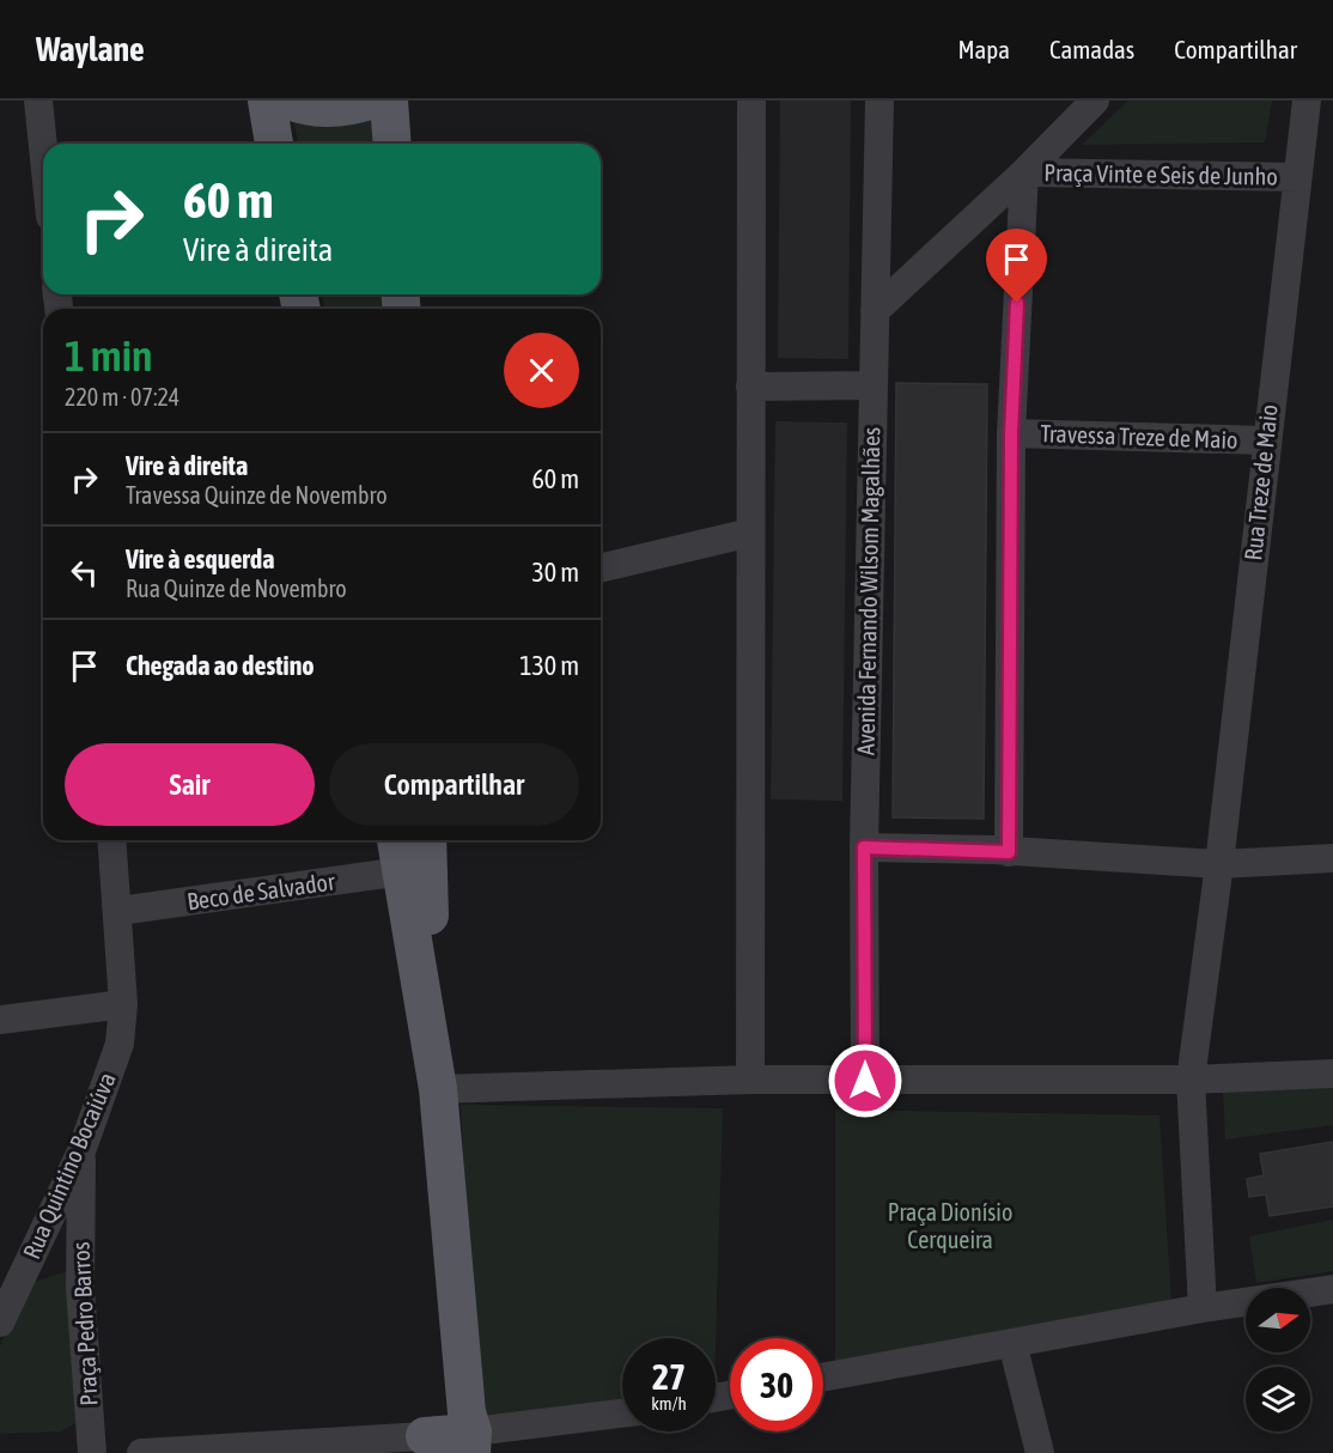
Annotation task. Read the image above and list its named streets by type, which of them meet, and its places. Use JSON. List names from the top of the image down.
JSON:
{
  "streets": {
    "street": [
      "Praça Vinte e Seis de Junho",
      "Travessa Treze de Maio",
      "Rua Treze de Maio",
      "Avenida Fernando Wilsom Magalhães",
      "Beco de Salvador",
      "Rua Quintino Bocaiúva",
      "Praça Pedro Barros"
    ]
  },
  "crossings": [
    ["Praça Vinte e Seis de Junho", "Rua Treze de Maio"],
    ["Travessa Treze de Maio", "Rua Treze de Maio"],
    ["Beco de Salvador", "Rua Quintino Bocaiúva"],
    ["Rua Quintino Bocaiúva", "Praça Pedro Barros"]
  ],
  "parks": ["Praça Dionísio Cerqueira"],
  "north": "right",
  "page": {
    "header": "Waylane",
    "nav": ["Mapa", "Camadas", "Compartilhar"],
    "turn": ["60 m", "Vire à direita"],
    "heading": ["1 min", "220 m · 07:24"],
    "list": [
      {
        "name": "Vire à direita",
        "note": "Travessa Quinze de Novembro",
        "value": "60 m"
      },
      {
        "name": "Vire à esquerda",
        "note": "Rua Quinze de Novembro",
        "value": "30 m"
      },
      {
        "name": "Chegada ao destino",
        "value": "130 m"
      }
    ],
    "buttons": ["Sair", "Compartilhar"],
    "speed": "27 km/h",
    "limit": "30"
  }
}
